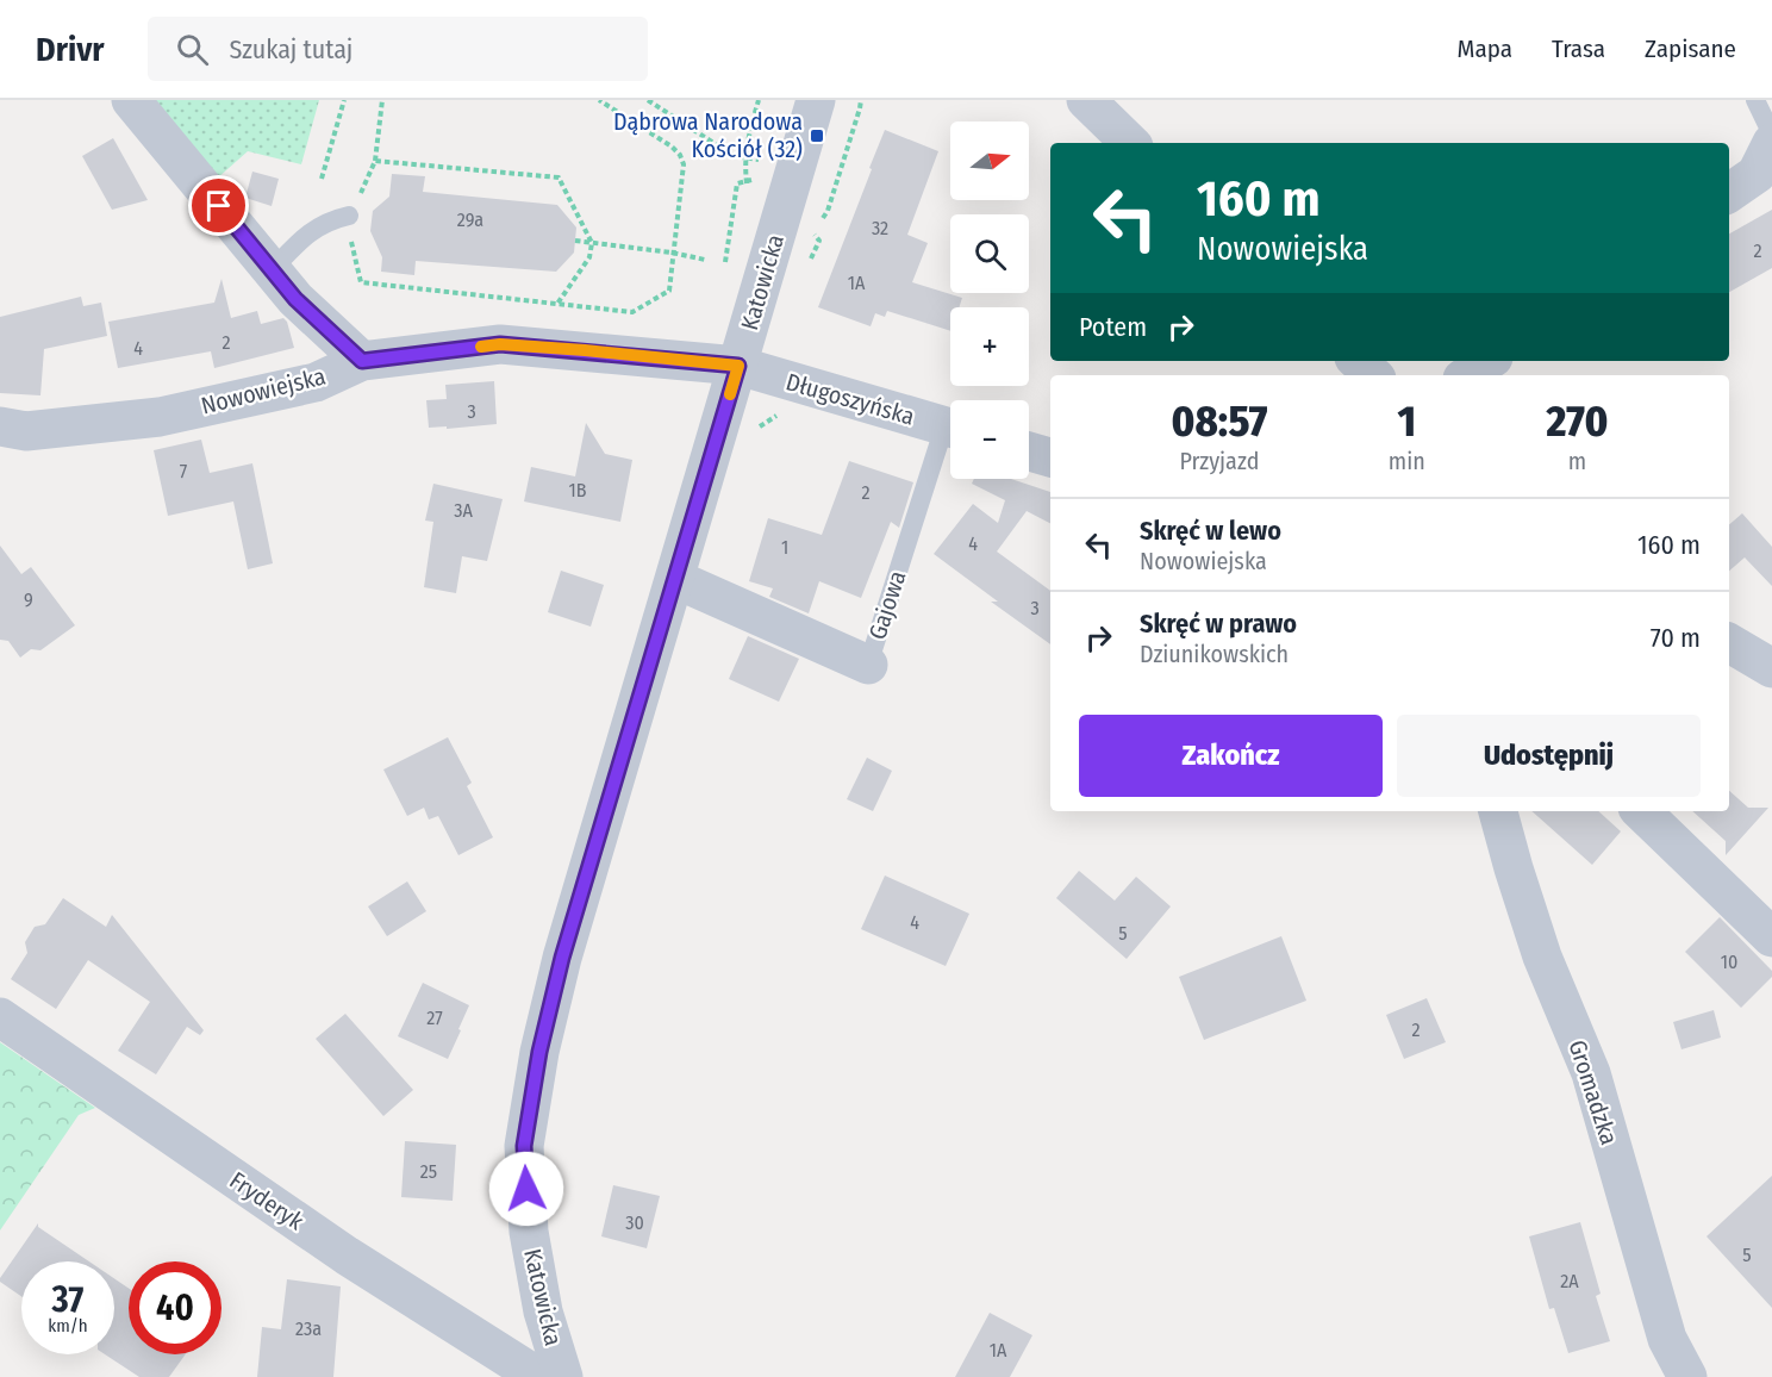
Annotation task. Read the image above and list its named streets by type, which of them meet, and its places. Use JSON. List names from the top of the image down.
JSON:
{
  "streets": {
    "street": [
      "Katowicka",
      "Nowowiejska",
      "Długoszyńska",
      "Gajowa",
      "Gromadzka",
      "Fryderyk"
    ]
  },
  "crossings": [
    ["Katowicka", "Nowowiejska"],
    ["Katowicka", "Długoszyńska"],
    ["Katowicka", "Gajowa"],
    ["Nowowiejska", "Długoszyńska"]
  ],
  "places": {
    "transit": ["Dąbrowa Narodowa Kościół (32)"]
  },
  "house_numbers": [
    "29a",
    "32",
    "2",
    "1A",
    "2",
    "4",
    "3",
    "7",
    "1B",
    "2",
    "3A",
    "4",
    "1",
    "9",
    "3",
    "4",
    "5",
    "10",
    "27",
    "2",
    "25",
    "30",
    "5",
    "2A",
    "23a",
    "1A"
  ],
  "north": "right",
  "page": {
    "header": "Drivr",
    "search": "Szukaj tutaj",
    "nav": ["Mapa", "Trasa", "Zapisane"],
    "map_buttons": ["+", "−"],
    "turn": ["160 m", "Nowowiejska"],
    "then": "Potem",
    "eta": [
      "08:57",
      "Przyjazd",
      "1",
      "min",
      "270",
      "m"
    ],
    "list": [
      {
        "name": "Skręć w lewo",
        "note": "Nowowiejska",
        "value": "160 m"
      },
      {
        "name": "Skręć w prawo",
        "note": "Dziunikowskich",
        "value": "70 m"
      }
    ],
    "buttons": ["Zakończ", "Udostępnij"],
    "speed": "37 km/h",
    "limit": "40"
  }
}
